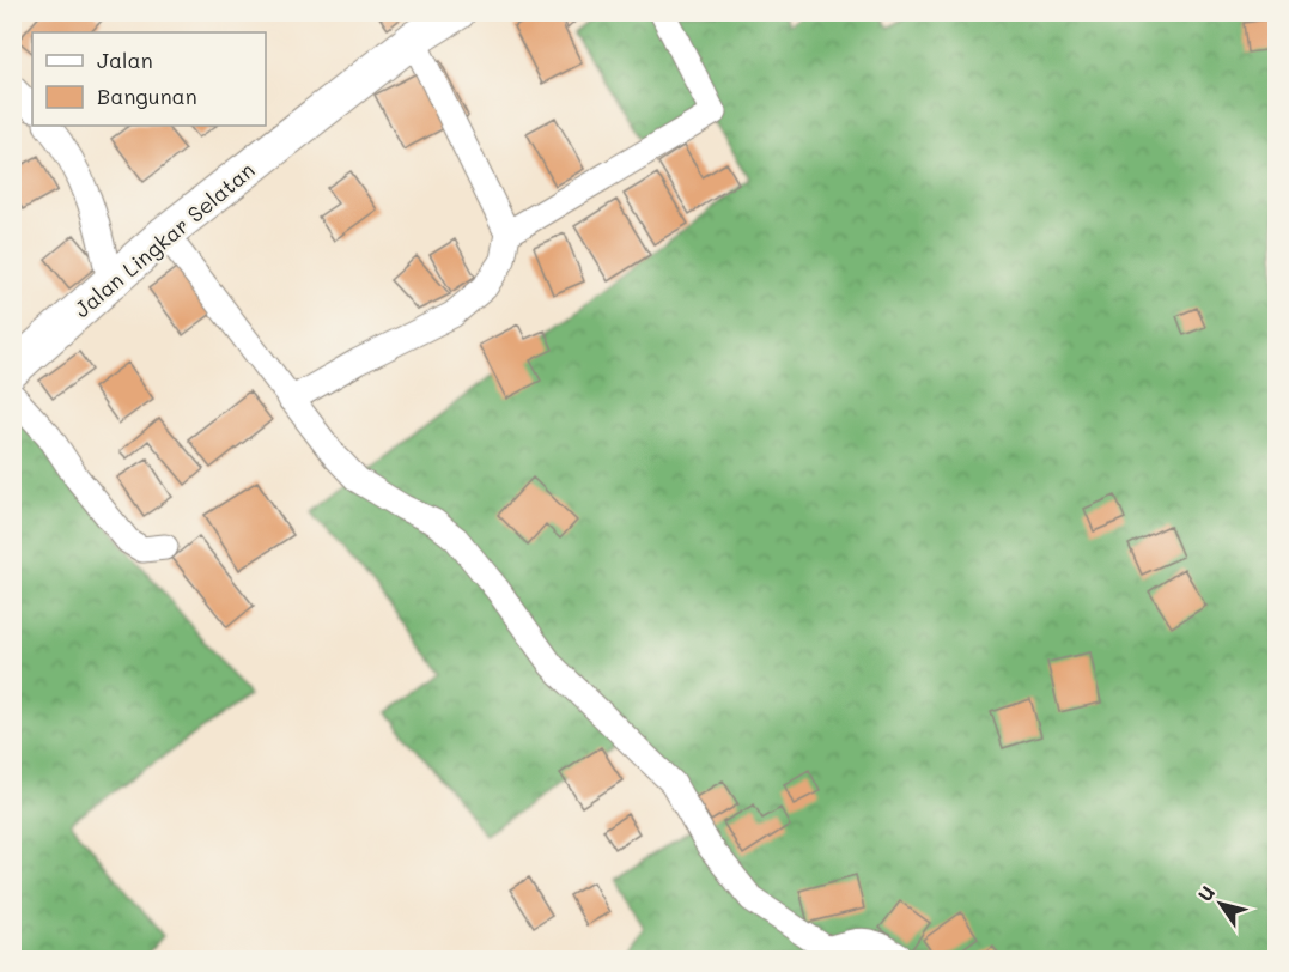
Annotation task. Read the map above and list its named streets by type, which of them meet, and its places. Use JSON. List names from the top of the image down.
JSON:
{
  "streets": {
    "street": ["Jalan Lingkar Selatan"]
  },
  "legend": ["Jalan", "Bangunan"],
  "north": "top left"
}
